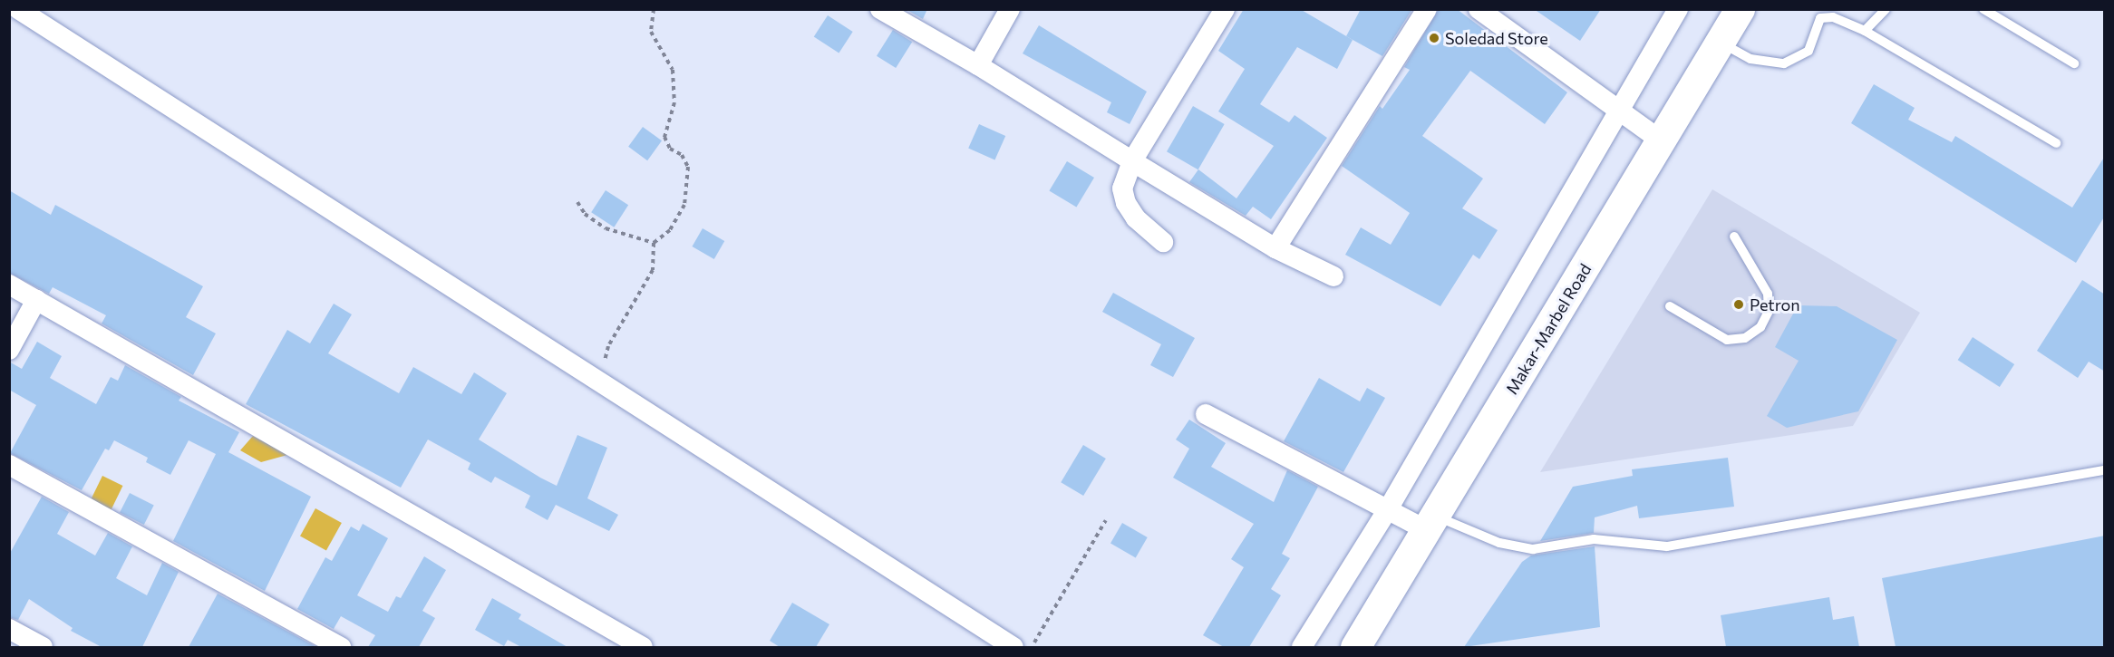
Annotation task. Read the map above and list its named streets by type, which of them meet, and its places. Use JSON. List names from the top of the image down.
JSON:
{
  "streets": {
    "main road": ["Makar-Marbel Road"]
  },
  "places": ["Soledad Store", "Petron"]
}
